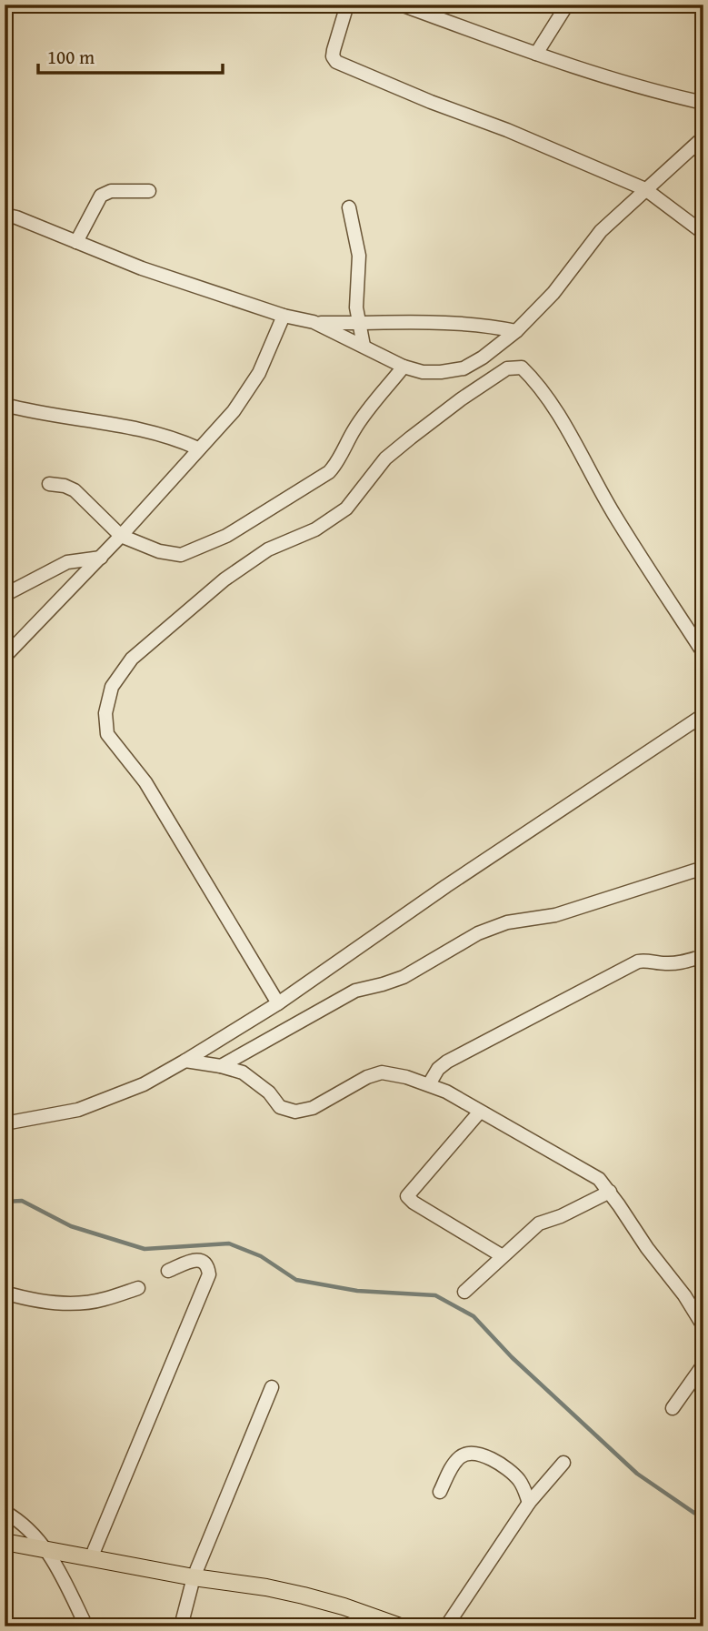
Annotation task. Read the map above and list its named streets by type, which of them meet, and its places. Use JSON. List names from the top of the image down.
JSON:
{
  "scale_bar": "100 m"
}
